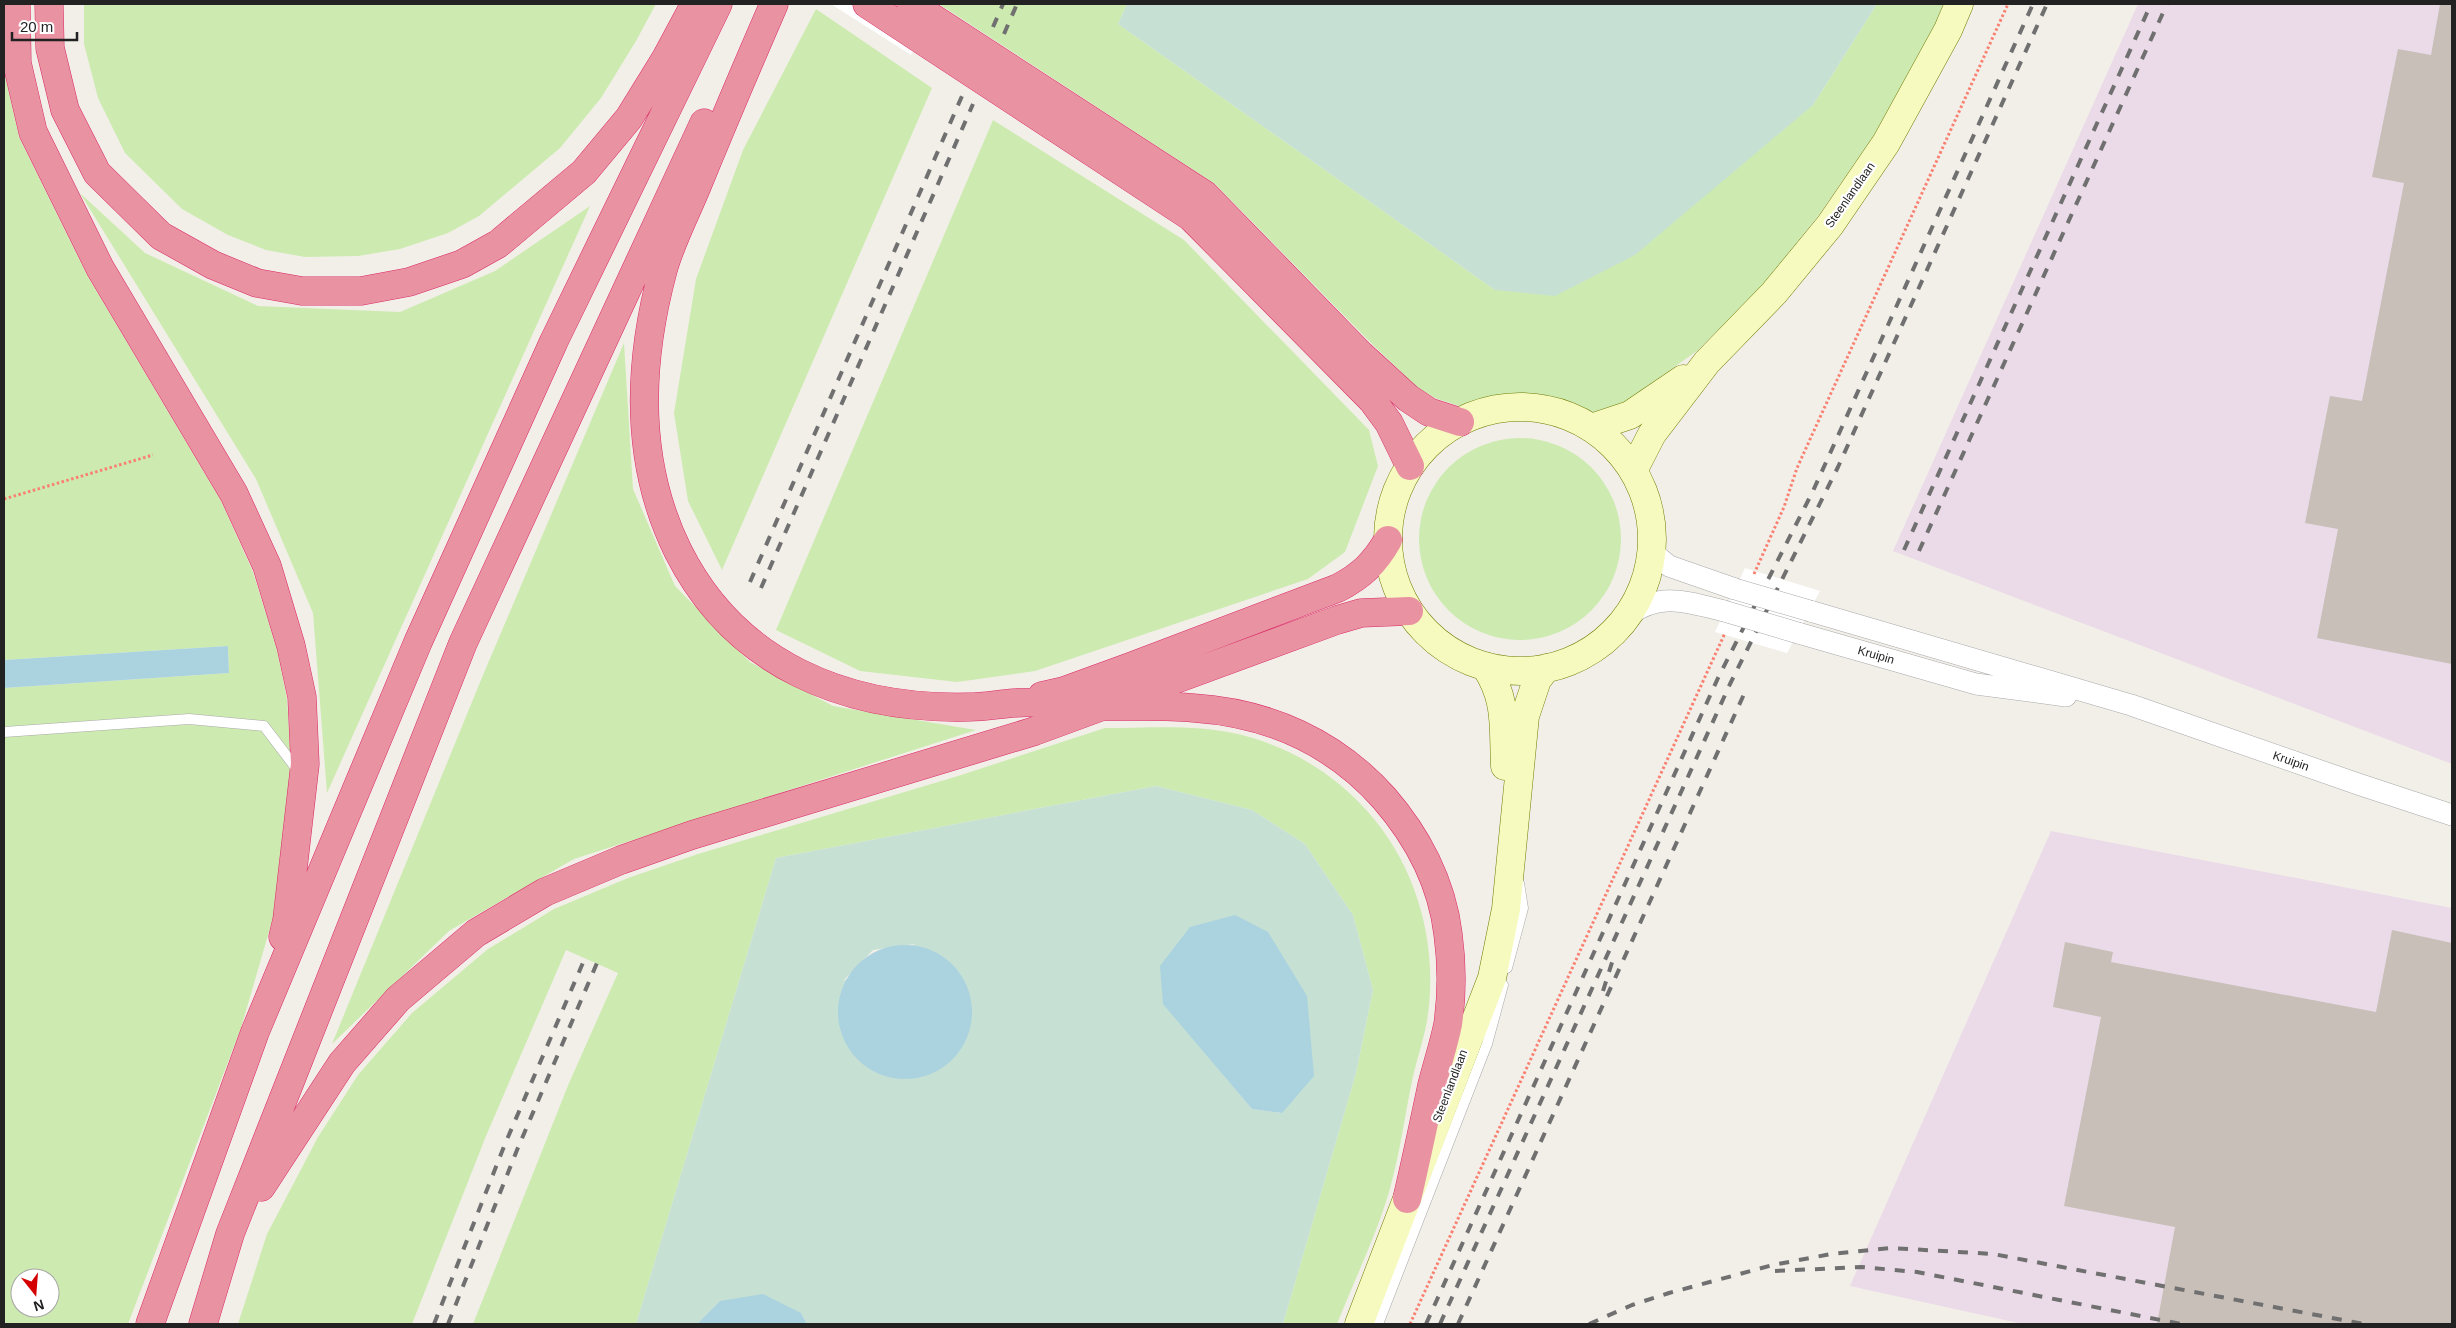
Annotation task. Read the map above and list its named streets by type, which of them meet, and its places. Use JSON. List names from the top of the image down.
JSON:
{
  "streets": {
    "main road": ["Steenlandlaan"],
    "street": ["Kruipin"]
  },
  "scale_bar": "20 m",
  "north": "bottom"
}
